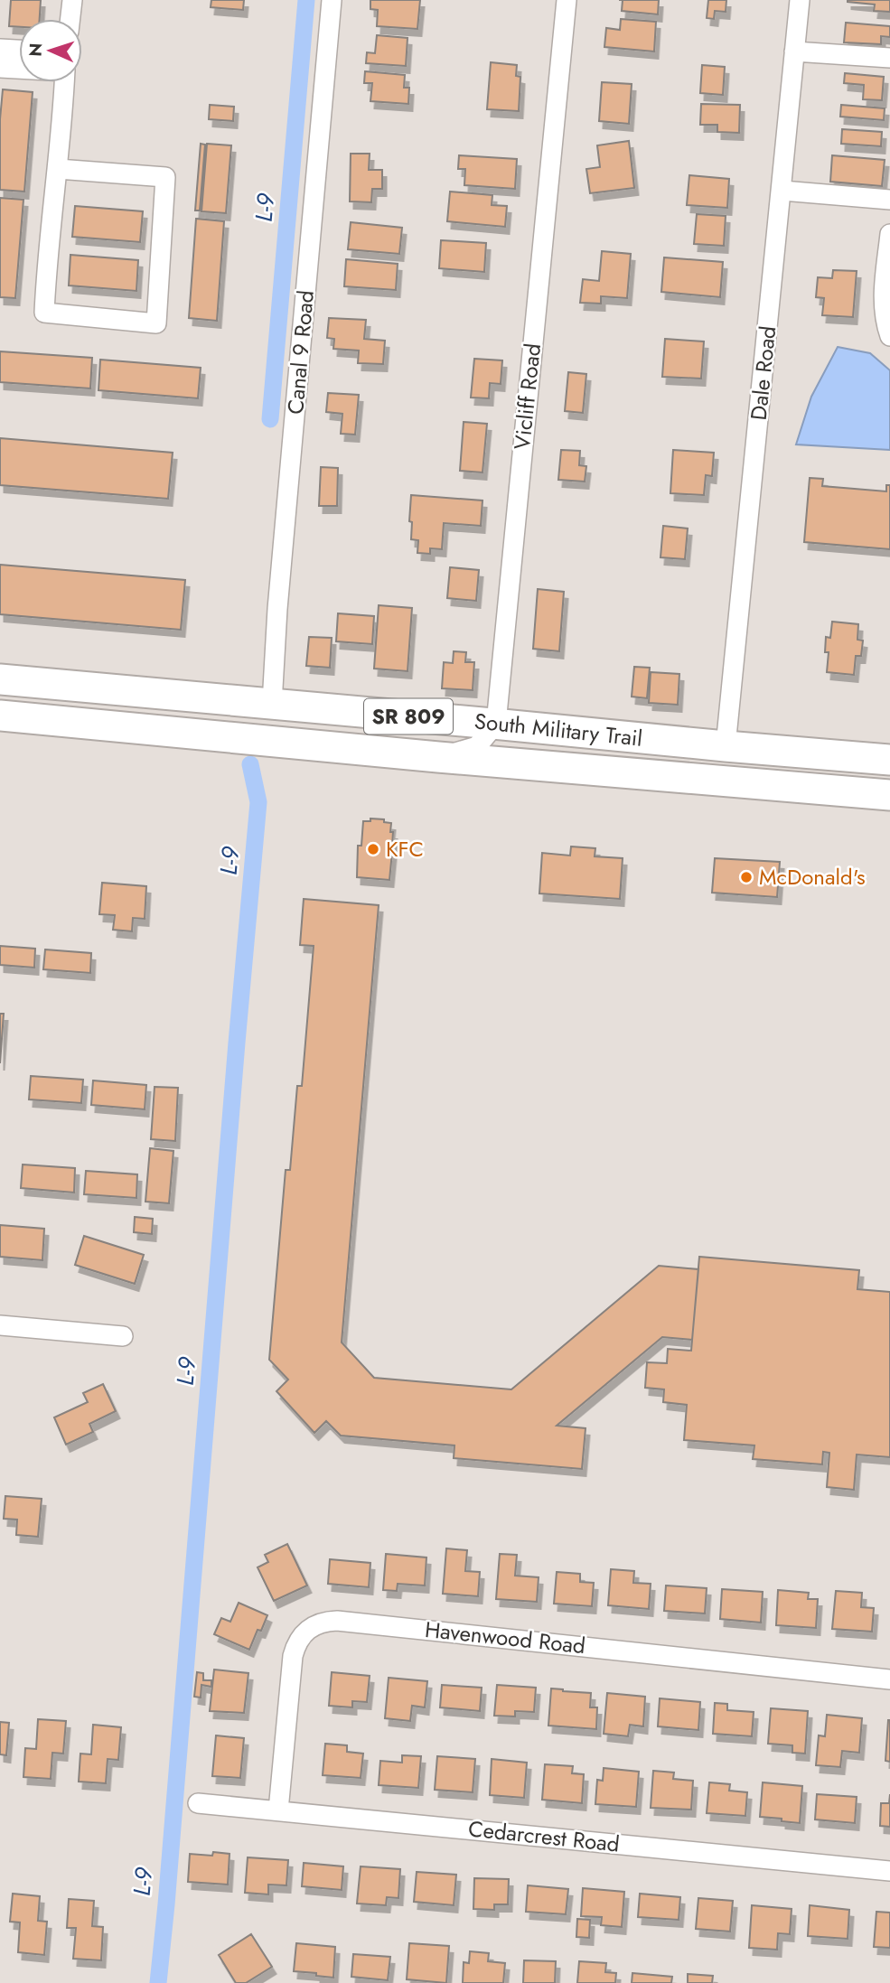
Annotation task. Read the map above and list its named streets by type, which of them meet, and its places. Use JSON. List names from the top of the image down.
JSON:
{
  "streets": {
    "main road": ["SR 809", "South Military Trail"],
    "street": [
      "Canal 9 Road",
      "Dale Road",
      "Vicliff Road",
      "Havenwood Road",
      "Cedarcrest Road"
    ]
  },
  "crossings": [
    ["Canal 9 Road", "South Military Trail"],
    ["Dale Road", "South Military Trail"],
    ["Vicliff Road", "South Military Trail"],
    ["Havenwood Road", "Cedarcrest Road"]
  ],
  "water": ["L-9"],
  "places": ["KFC", "McDonald's"],
  "north": "left"
}
